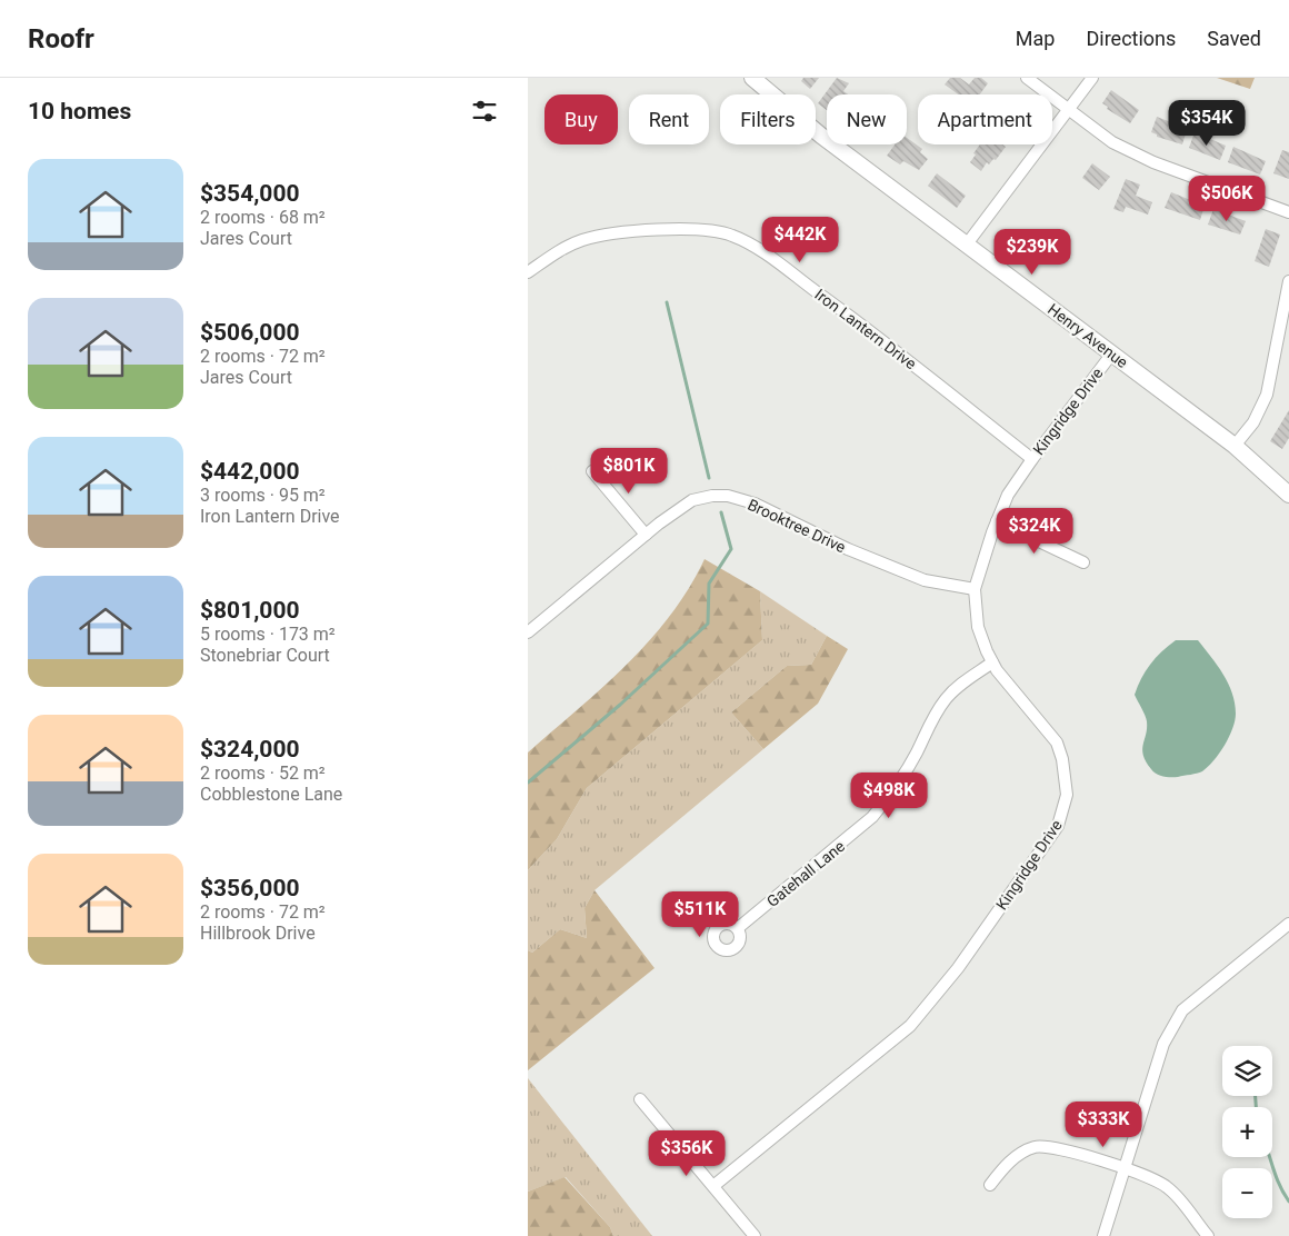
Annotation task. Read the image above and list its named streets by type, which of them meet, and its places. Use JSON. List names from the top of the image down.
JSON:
{
  "streets": {
    "street": [
      "Iron Lantern Drive",
      "Henry Avenue",
      "Kingridge Drive",
      "Brooktree Drive",
      "Gatehall Lane"
    ]
  },
  "crossings": [
    ["Iron Lantern Drive", "Kingridge Drive"],
    ["Henry Avenue", "Kingridge Drive"],
    ["Kingridge Drive", "Brooktree Drive"],
    ["Kingridge Drive", "Gatehall Lane"]
  ],
  "page": {
    "header": "Roofr",
    "nav": ["Map", "Directions", "Saved"],
    "heading": "10 homes",
    "chip": [
      "Buy",
      "Rent",
      "Filters",
      "New",
      "Apartment"
    ],
    "price": [
      "$354K",
      "$506K",
      "$442K",
      "$239K",
      "$801K",
      "$324K",
      "$498K",
      "$511K",
      "$333K",
      "$356K"
    ],
    "list": [
      {
        "name": "$354,000",
        "note": "2 rooms · 68 m² · Jares Court"
      },
      {
        "name": "$506,000",
        "note": "2 rooms · 72 m² · Jares Court"
      },
      {
        "name": "$442,000",
        "note": "3 rooms · 95 m² · Iron Lantern Drive"
      },
      {
        "name": "$801,000",
        "note": "5 rooms · 173 m² · Stonebriar Court"
      },
      {
        "name": "$324,000",
        "note": "2 rooms · 52 m² · Cobblestone Lane"
      },
      {
        "name": "$356,000",
        "note": "2 rooms · 72 m² · Hillbrook Drive"
      }
    ],
    "map_buttons": ["+", "−"]
  }
}
